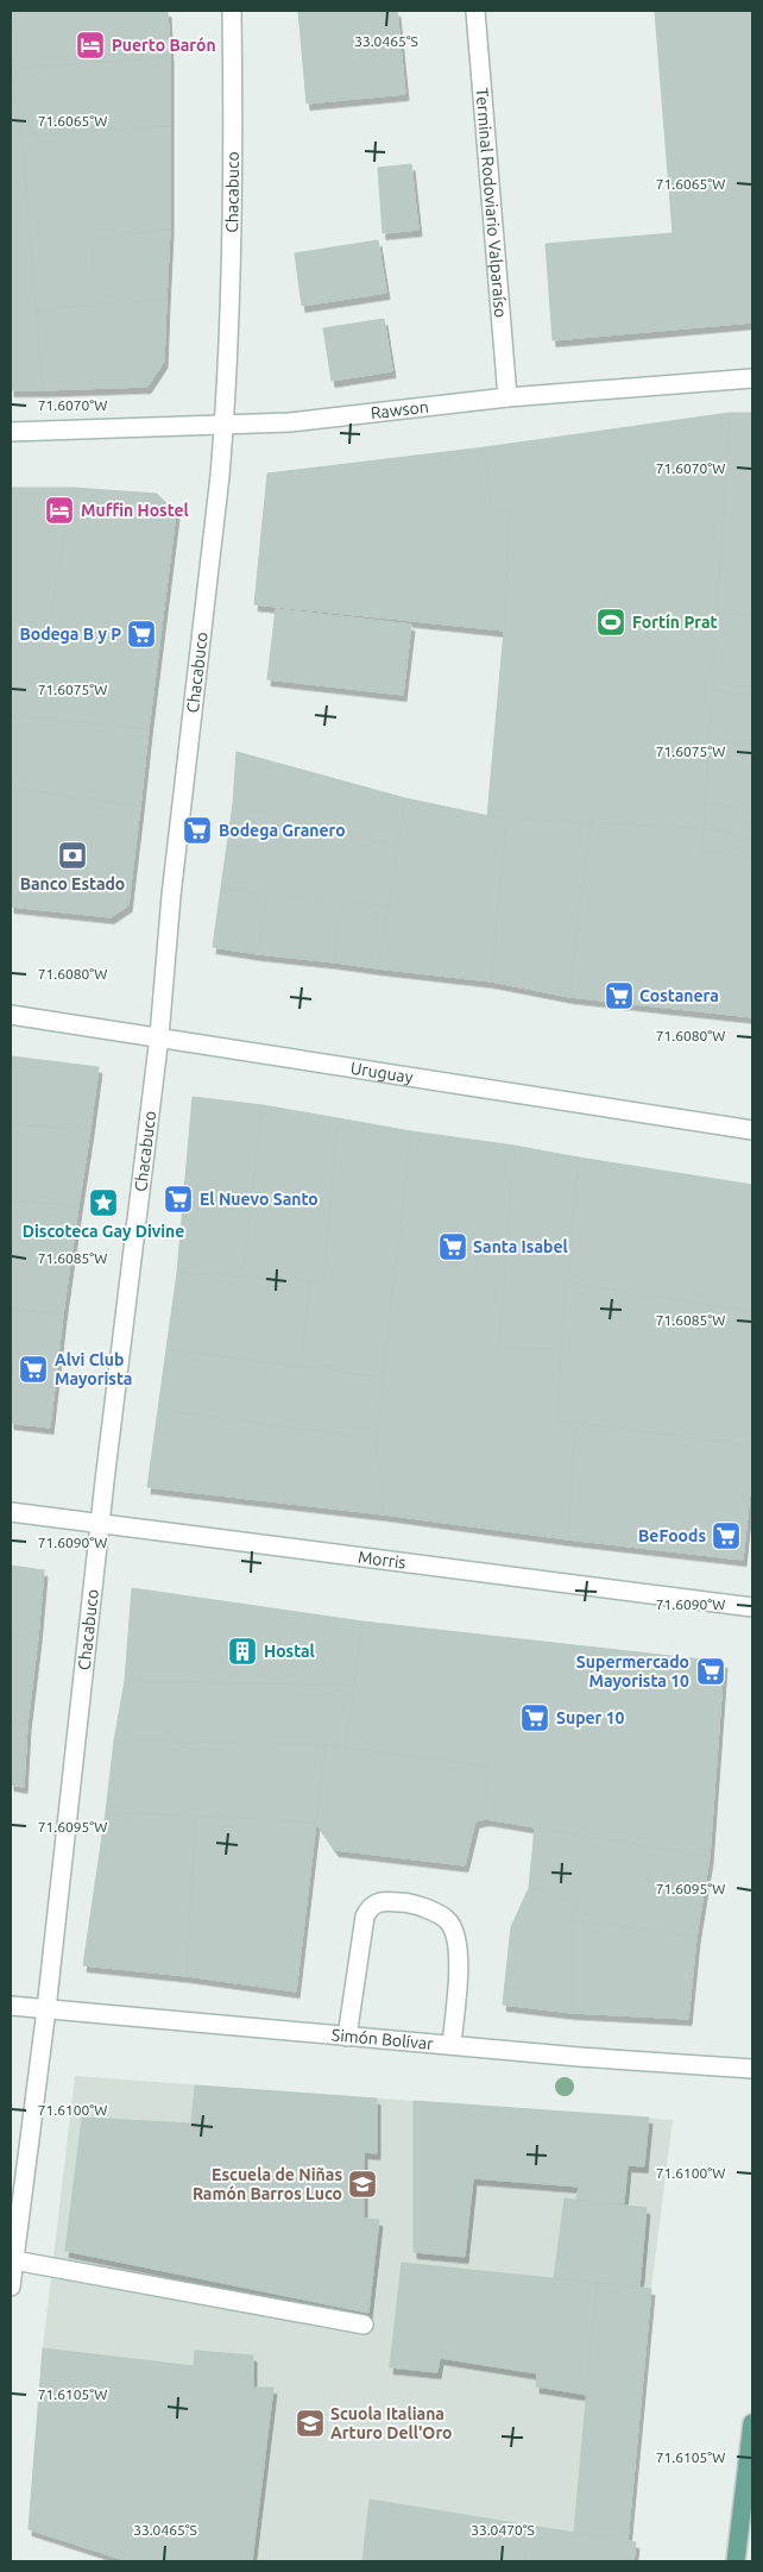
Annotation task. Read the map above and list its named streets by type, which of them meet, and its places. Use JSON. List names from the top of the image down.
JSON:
{
  "streets": {
    "street": [
      "Chacabuco",
      "Terminal Rodoviario Valparaíso",
      "Rawson",
      "Uruguay",
      "Morris",
      "Simón Bolívar"
    ]
  },
  "crossings": [
    ["Chacabuco", "Rawson"],
    ["Chacabuco", "Uruguay"],
    ["Chacabuco", "Morris"],
    ["Chacabuco", "Simón Bolívar"],
    ["Terminal Rodoviario Valparaíso", "Rawson"]
  ],
  "places": {
    "hotel": ["Puerto Barón", "Muffin Hostel"],
    "sports": ["Fortín Prat"],
    "supermarket": [
      "Bodega B y P",
      "Bodega Granero",
      "Costanera",
      "El Nuevo Santo",
      "Santa Isabel",
      "Alvi Club Mayorista",
      "BeFoods",
      "Supermercado Mayorista 10",
      "Super 10"
    ],
    "bank": ["Banco Estado"],
    "place": ["Discoteca Gay Divine"],
    "building": ["Hostal"],
    "school or university": ["Escuela de Niñas Ramón Barros Luco", "Scuola Italiana Arturo Dell'Oro"]
  },
  "coordinates": [
    "33.0465°S",
    "71.6065°W",
    "71.6070°W",
    "71.6075°W",
    "71.6080°W",
    "71.6085°W",
    "71.6090°W",
    "71.6095°W",
    "71.6100°W",
    "71.6105°W",
    "33.0470°S"
  ]
}
